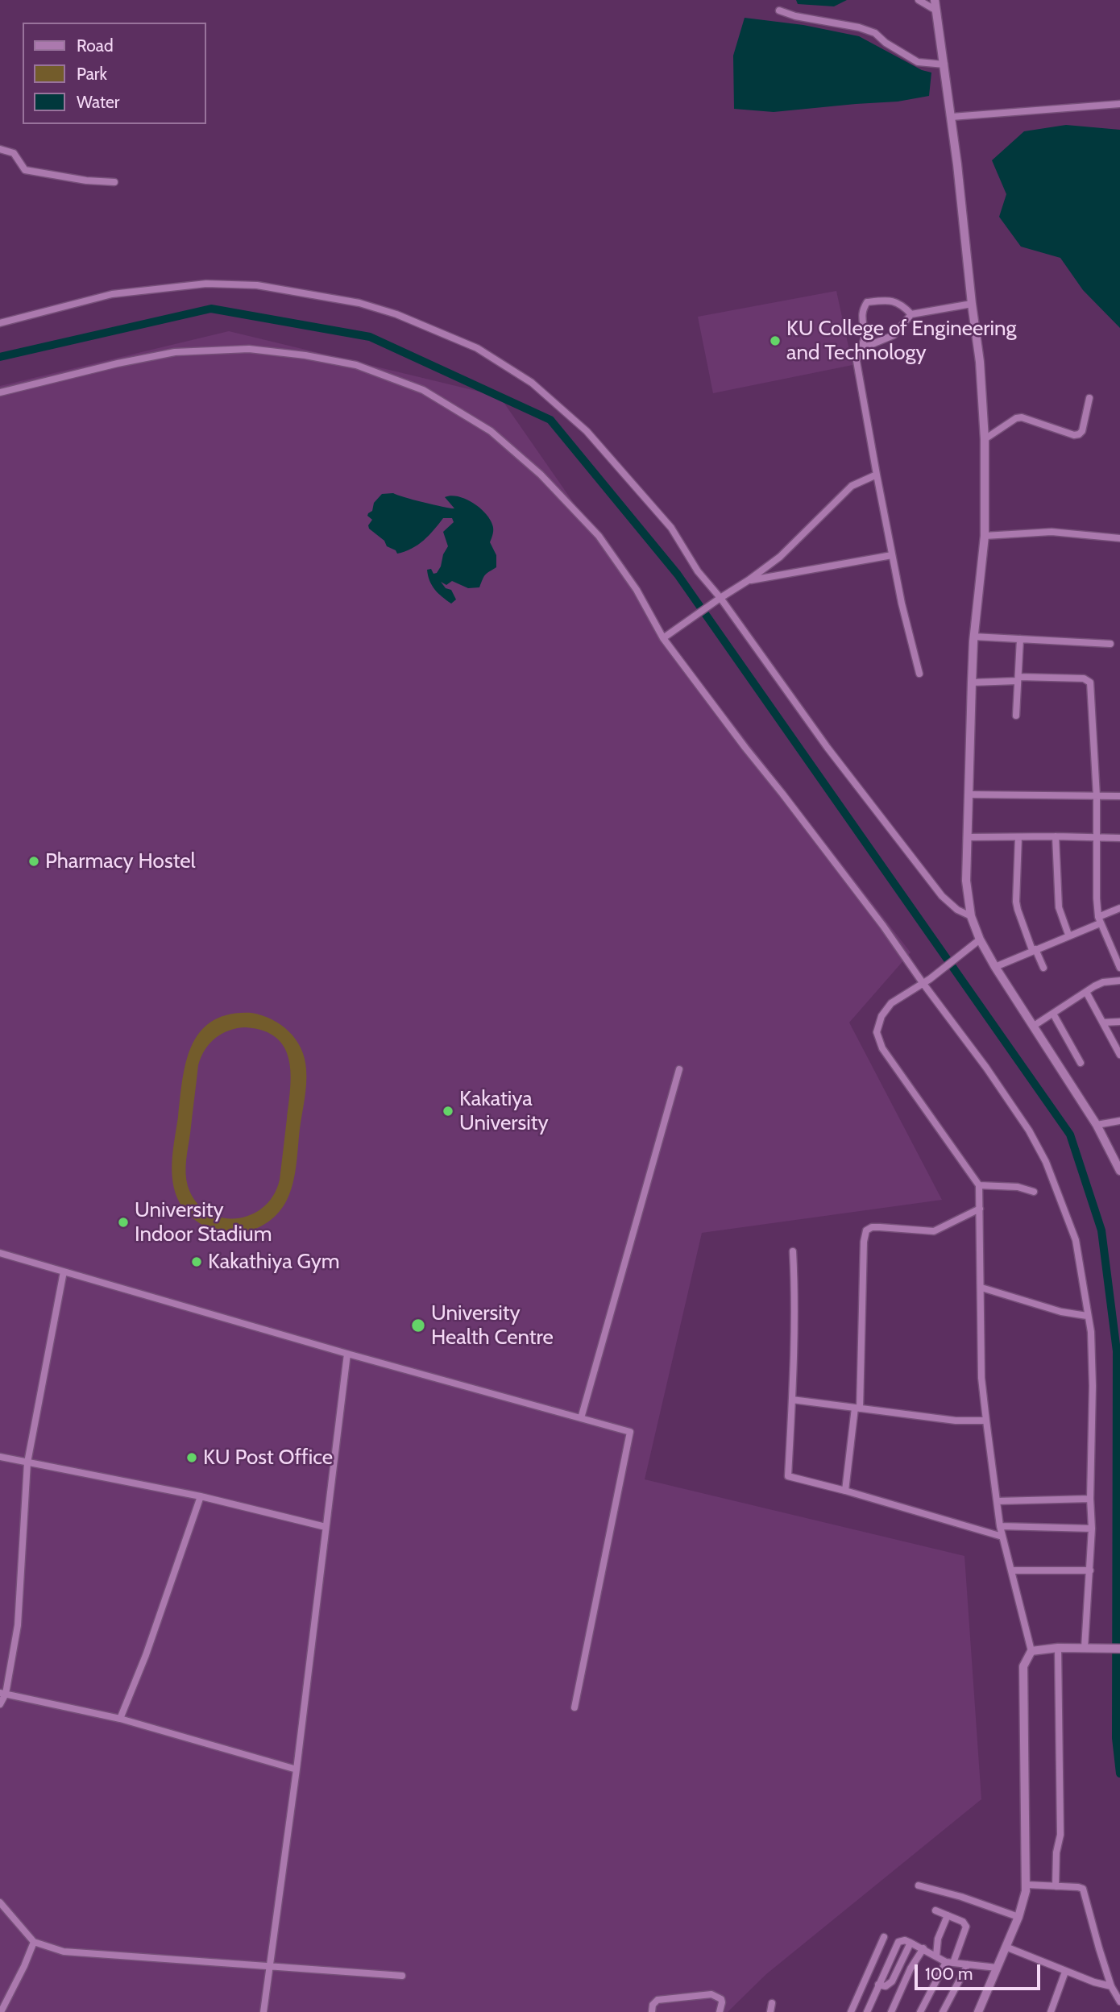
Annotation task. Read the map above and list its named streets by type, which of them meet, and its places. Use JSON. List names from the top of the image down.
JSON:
{
  "places": [
    "KU College of Engineering and Technology",
    "Pharmacy Hostel",
    "Kakatiya University",
    "University Indoor Stadium",
    "Kakathiya Gym",
    "University Health Centre",
    "KU Post Office"
  ],
  "legend": ["Road", "Park", "Water"],
  "scale_bar": "100 m"
}
